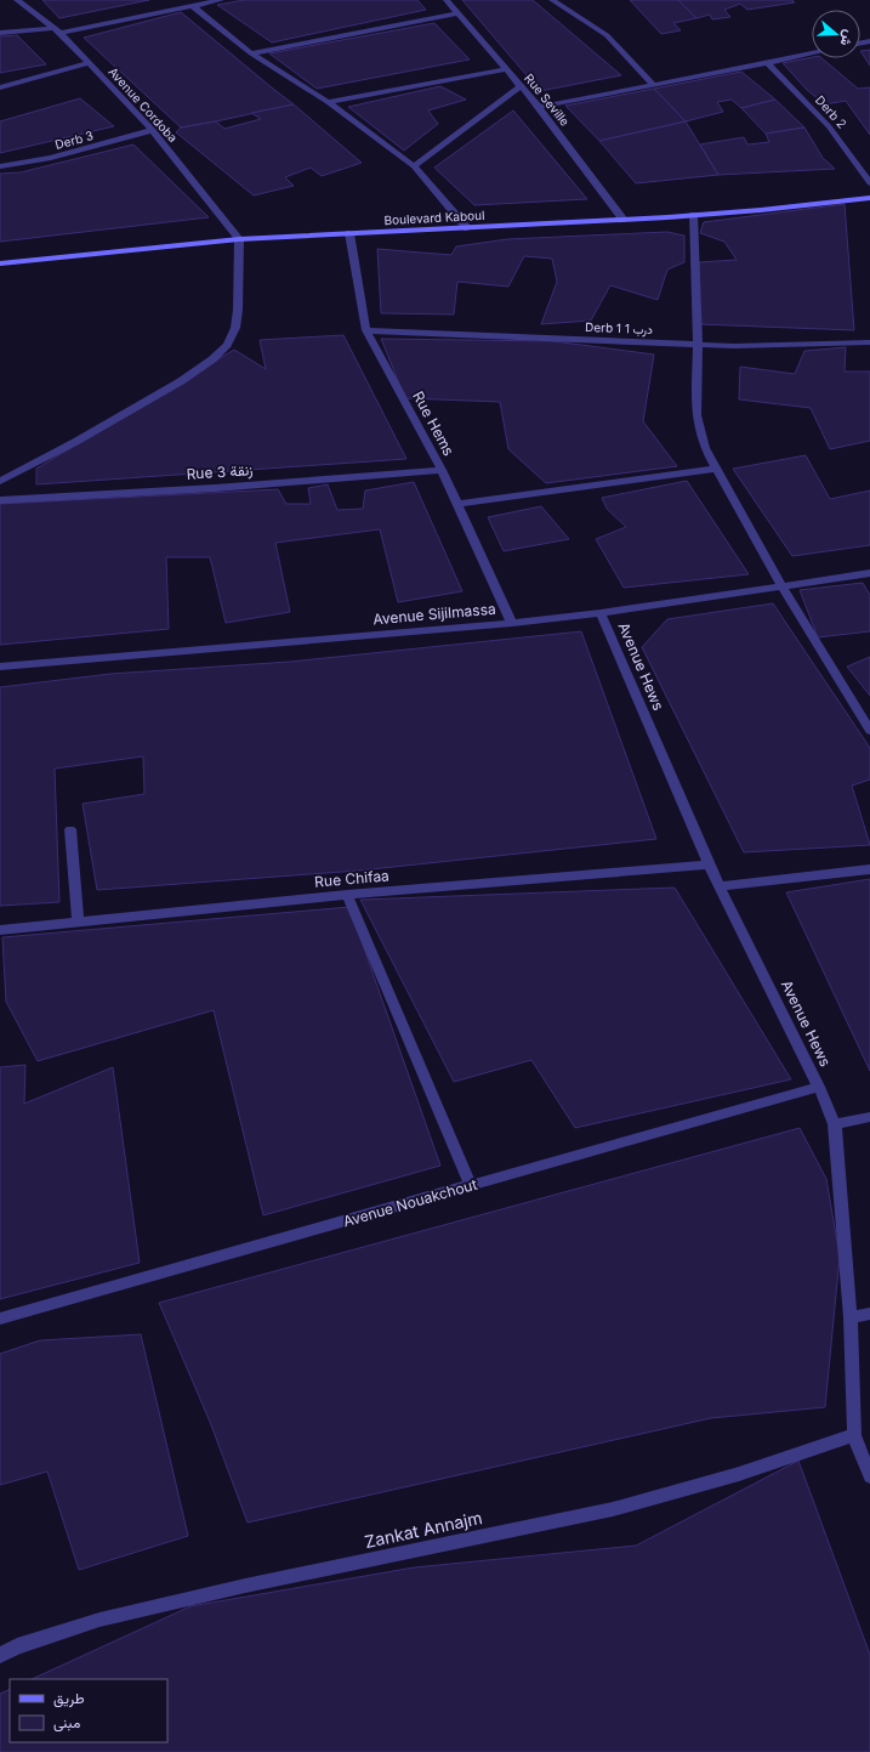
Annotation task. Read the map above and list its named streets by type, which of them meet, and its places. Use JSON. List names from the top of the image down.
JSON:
{
  "streets": {
    "street": [
      "Rue Seville",
      "Avenue Cordoba",
      "Derb 2",
      "Derb 3",
      "Boulevard Kaboul",
      "Derb 1 درب 1",
      "Rue Hems",
      "Rue 3 زنقة",
      "Avenue Sijilmassa",
      "Avenue Hews",
      "Rue Chifaa",
      "Avenue Nouakchout",
      "Zankat Annajm"
    ]
  },
  "crossings": [
    ["Rue Seville", "Boulevard Kaboul"],
    ["Avenue Cordoba", "Derb 3"],
    ["Avenue Cordoba", "Boulevard Kaboul"],
    ["Boulevard Kaboul", "Rue Hems"],
    ["Derb 1 درب 1", "Rue Hems"],
    ["Rue Hems", "Rue 3 زنقة"],
    ["Rue Hems", "Avenue Sijilmassa"],
    ["Avenue Sijilmassa", "Avenue Hews"],
    ["Avenue Hews", "Rue Chifaa"],
    ["Avenue Hews", "Avenue Nouakchout"],
    ["Avenue Hews", "Zankat Annajm"]
  ],
  "legend": ["طريق", "مبنى"],
  "north": "right"
}
